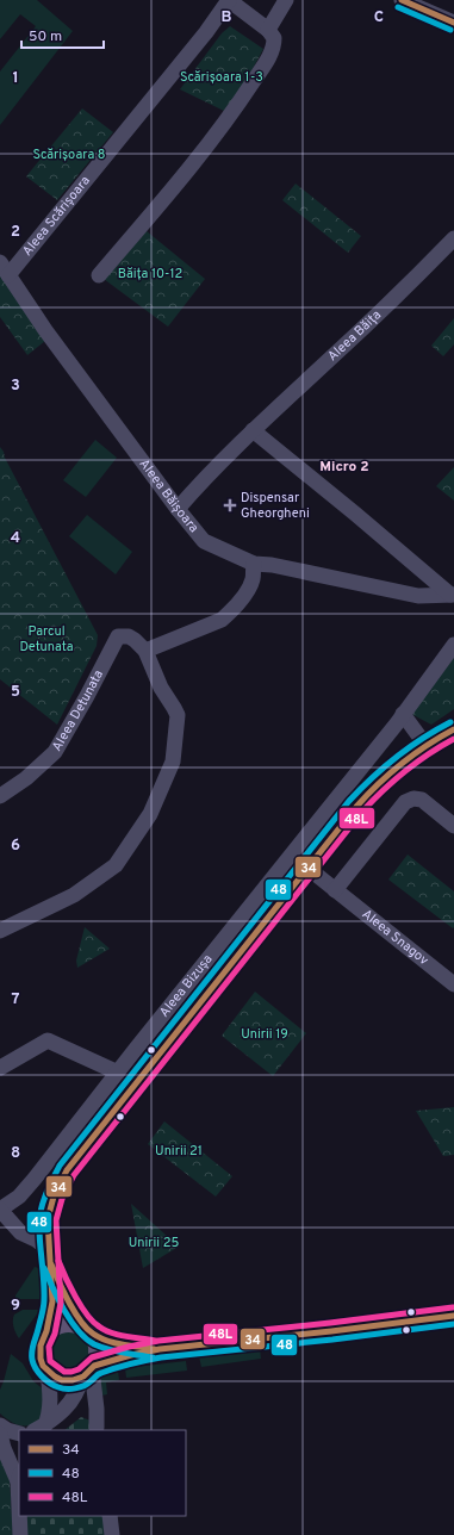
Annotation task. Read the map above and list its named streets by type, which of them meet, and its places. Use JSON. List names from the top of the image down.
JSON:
{
  "streets": {
    "street": [
      "Aleea Scărișoara",
      "Aleea Băița",
      "Aleea Băișoara",
      "Aleea Detunata",
      "Aleea Snagov",
      "Aleea Bizușa"
    ]
  },
  "crossings": [
    ["Aleea Scărișoara", "Aleea Băișoara"],
    ["Aleea Băița", "Aleea Băișoara"]
  ],
  "districts": ["Micro 2"],
  "parks": [
    "Scărișoara 1-3",
    "Scărișoara 8",
    "Băița 10-12",
    "Parcul Detunata",
    "Unirii 19",
    "Unirii 21",
    "Unirii 25"
  ],
  "places": {
    "health": ["Dispensar Gheorgheni"]
  },
  "lines": ["transit line 34", "transit line 48", "transit line 48L"],
  "legend": ["34", "48", "48L"],
  "scale_bar": "50 m",
  "grid": {
    "columns": ["B", "C"],
    "rows": [
      "1",
      "2",
      "3",
      "4",
      "5",
      "6",
      "7",
      "8",
      "9"
    ]
  }
}
